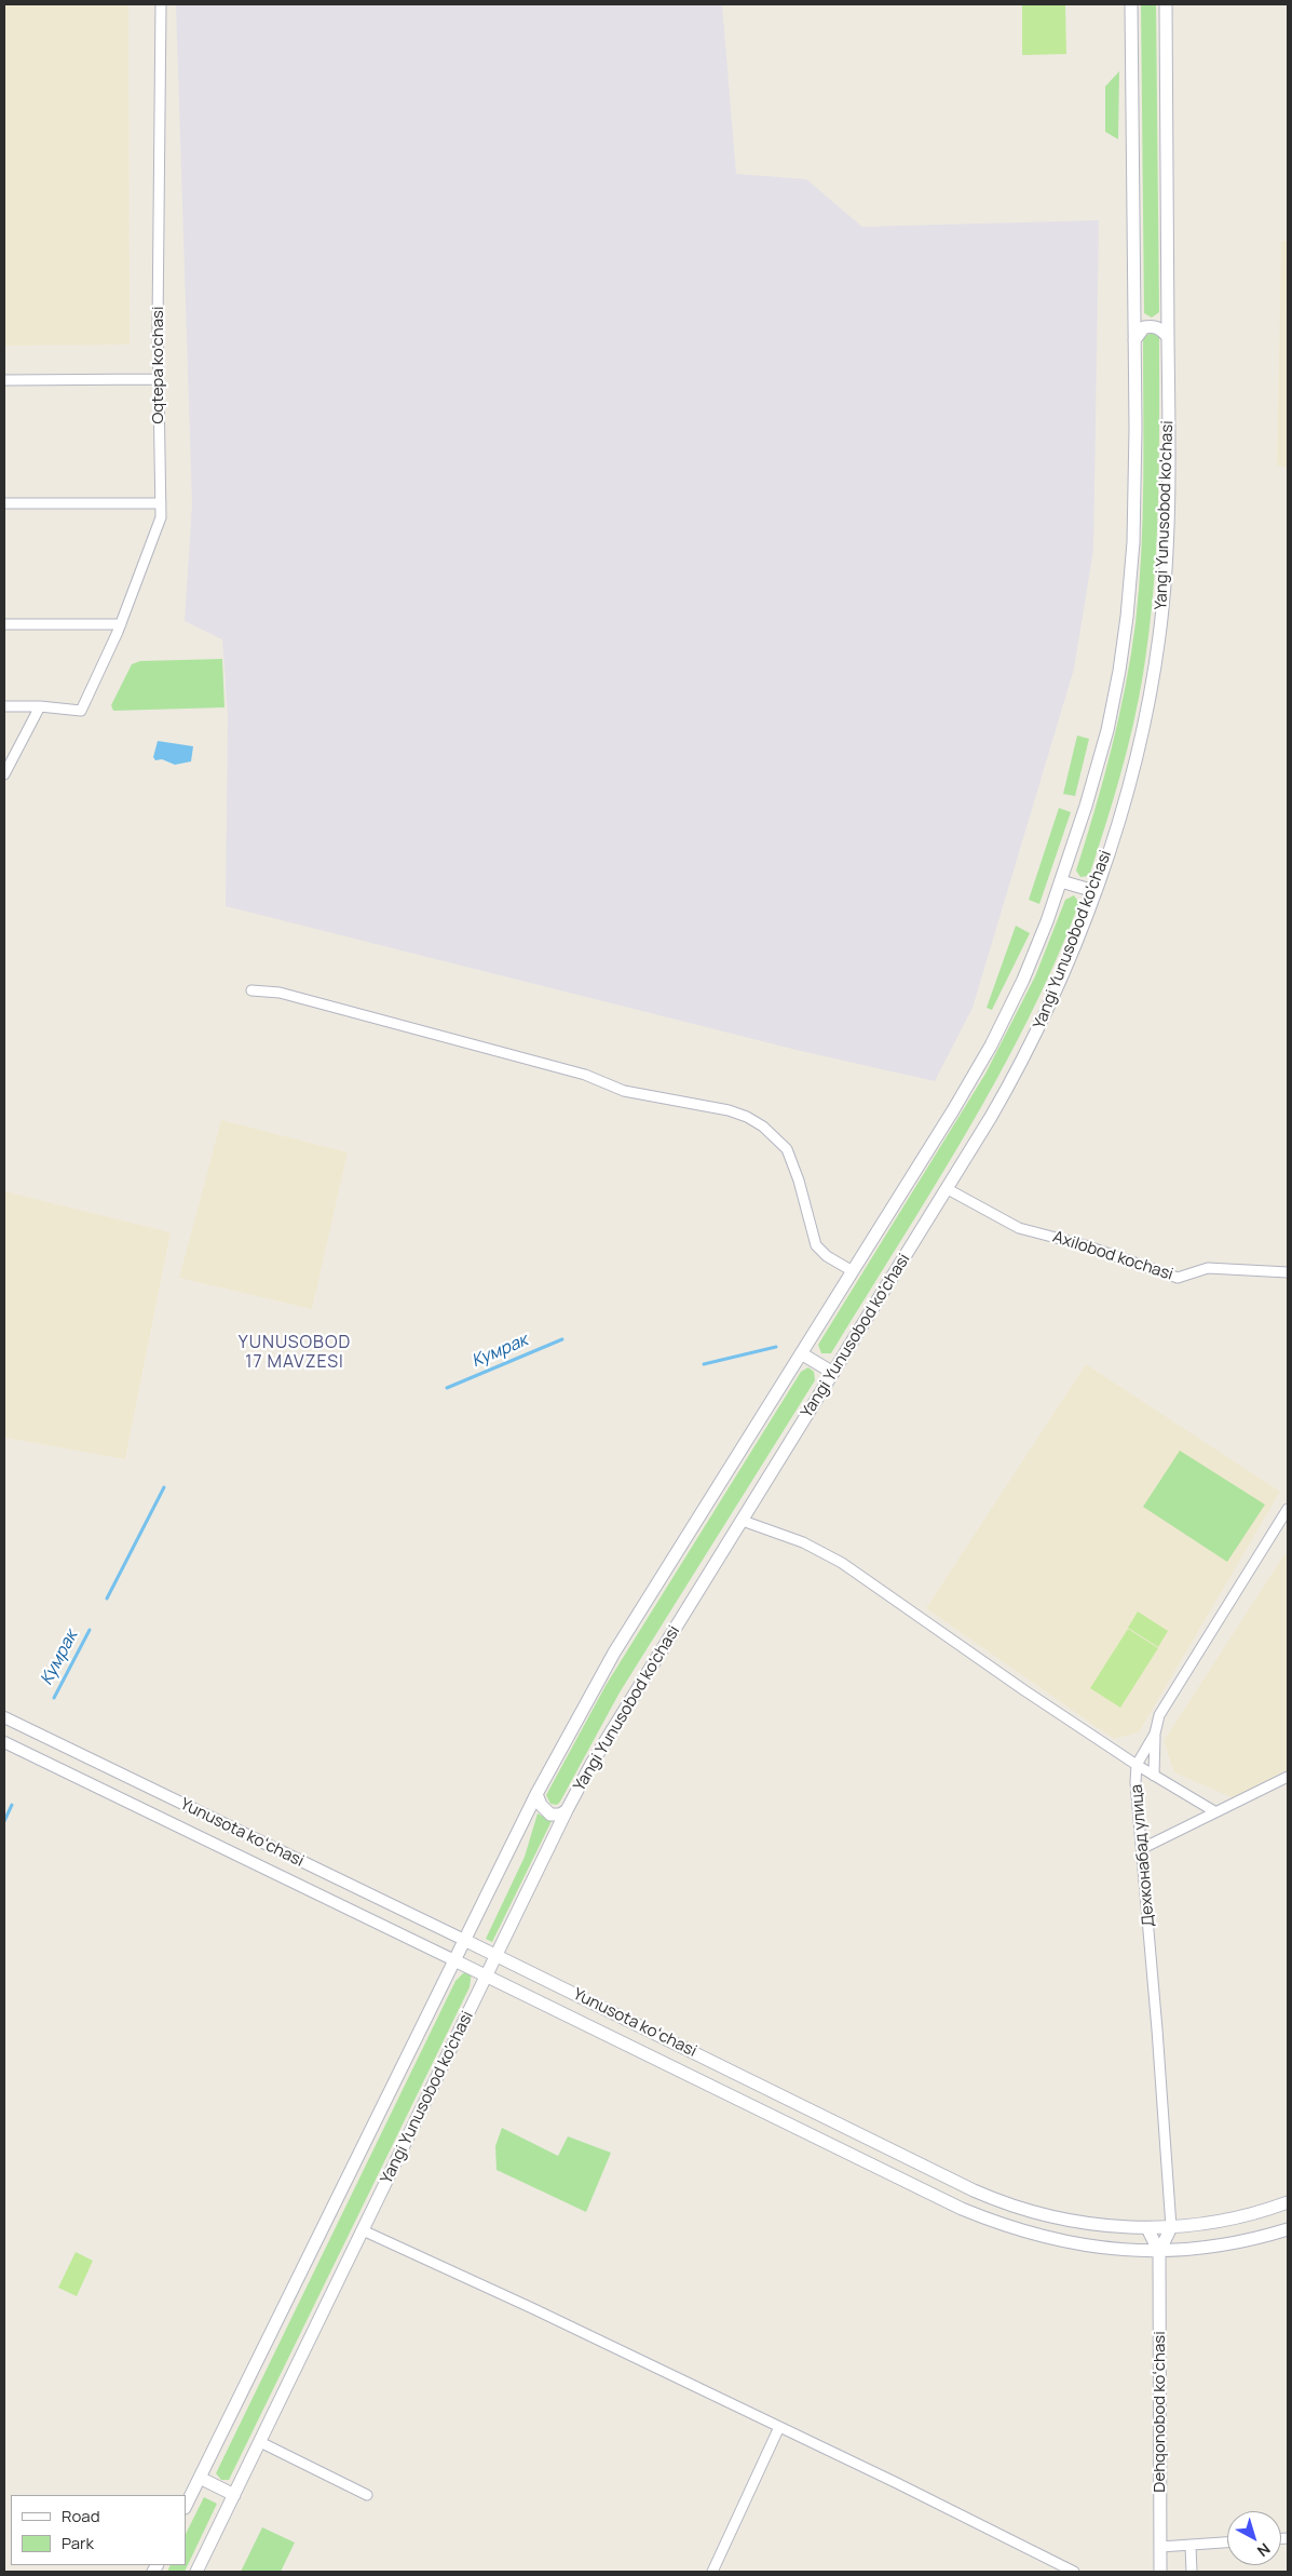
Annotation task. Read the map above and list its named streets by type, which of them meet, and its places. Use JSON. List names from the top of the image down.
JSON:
{
  "streets": {
    "main road": [
      "Yangi Yunusobod ko'chasi",
      "Yunusota koʻchasi",
      "Дехконабад улица",
      "Dehqonobod koʻchasi"
    ],
    "street": ["Oqtepa ko'chasi", "Axilobod kochasi"]
  },
  "crossings": [
    ["Yangi Yunusobod ko'chasi", "Axilobod kochasi"],
    ["Yangi Yunusobod ko'chasi", "Yunusota koʻchasi"],
    ["Yangi Yunusobod ko'chasi", "Дехконабад улица"],
    ["Yunusota koʻchasi", "Дехконабад улица"],
    ["Yunusota koʻchasi", "Dehqonobod koʻchasi"],
    ["Дехконабад улица", "Dehqonobod koʻchasi"]
  ],
  "districts": ["YUNUSOBOD 17 MAVZESI"],
  "water": ["Кумрак"],
  "legend": ["Road", "Park"],
  "north": "bottom right"
}
